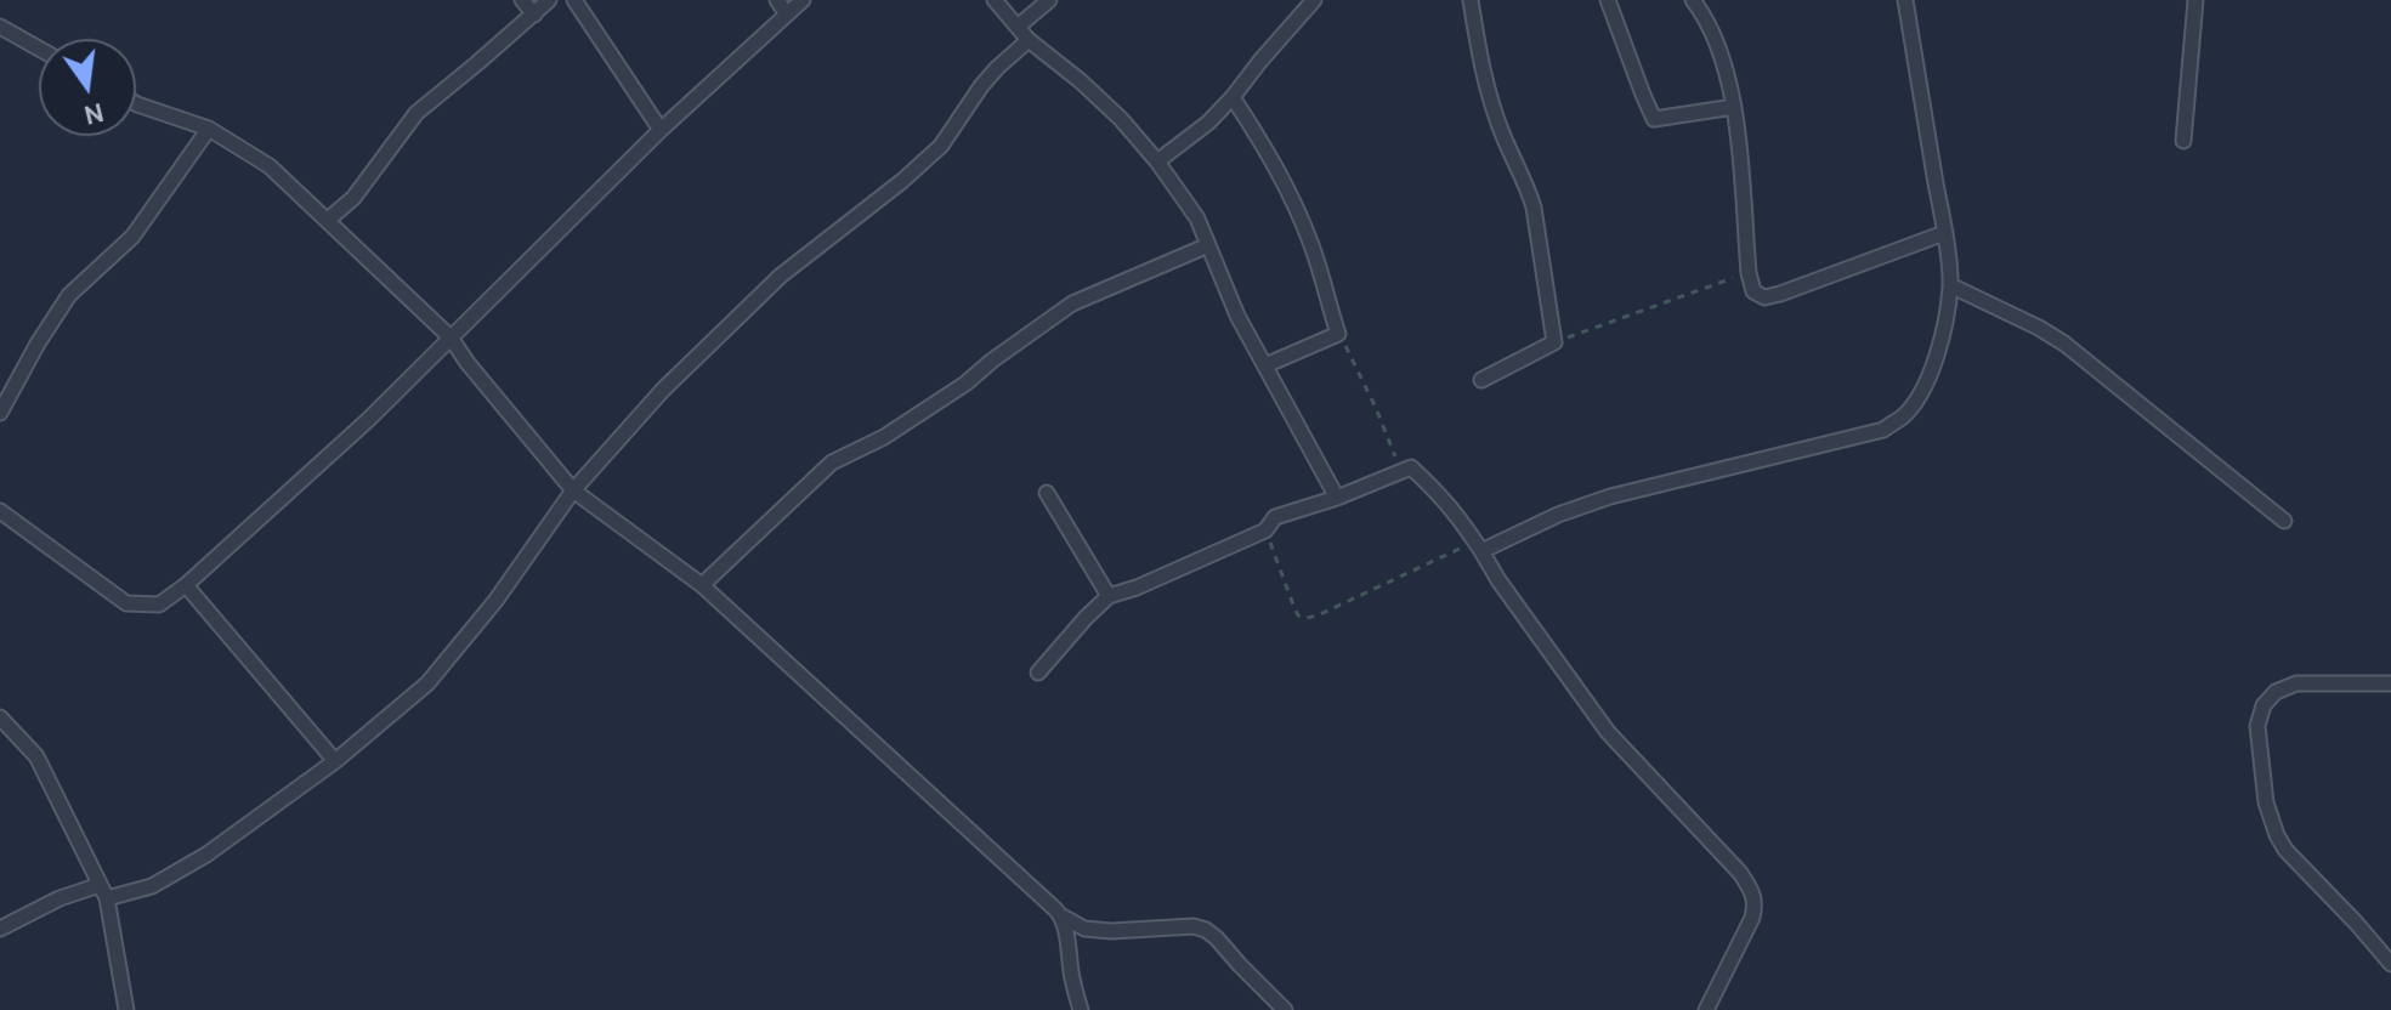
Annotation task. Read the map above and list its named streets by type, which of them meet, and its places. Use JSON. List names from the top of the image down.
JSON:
{
  "north": "bottom"
}
